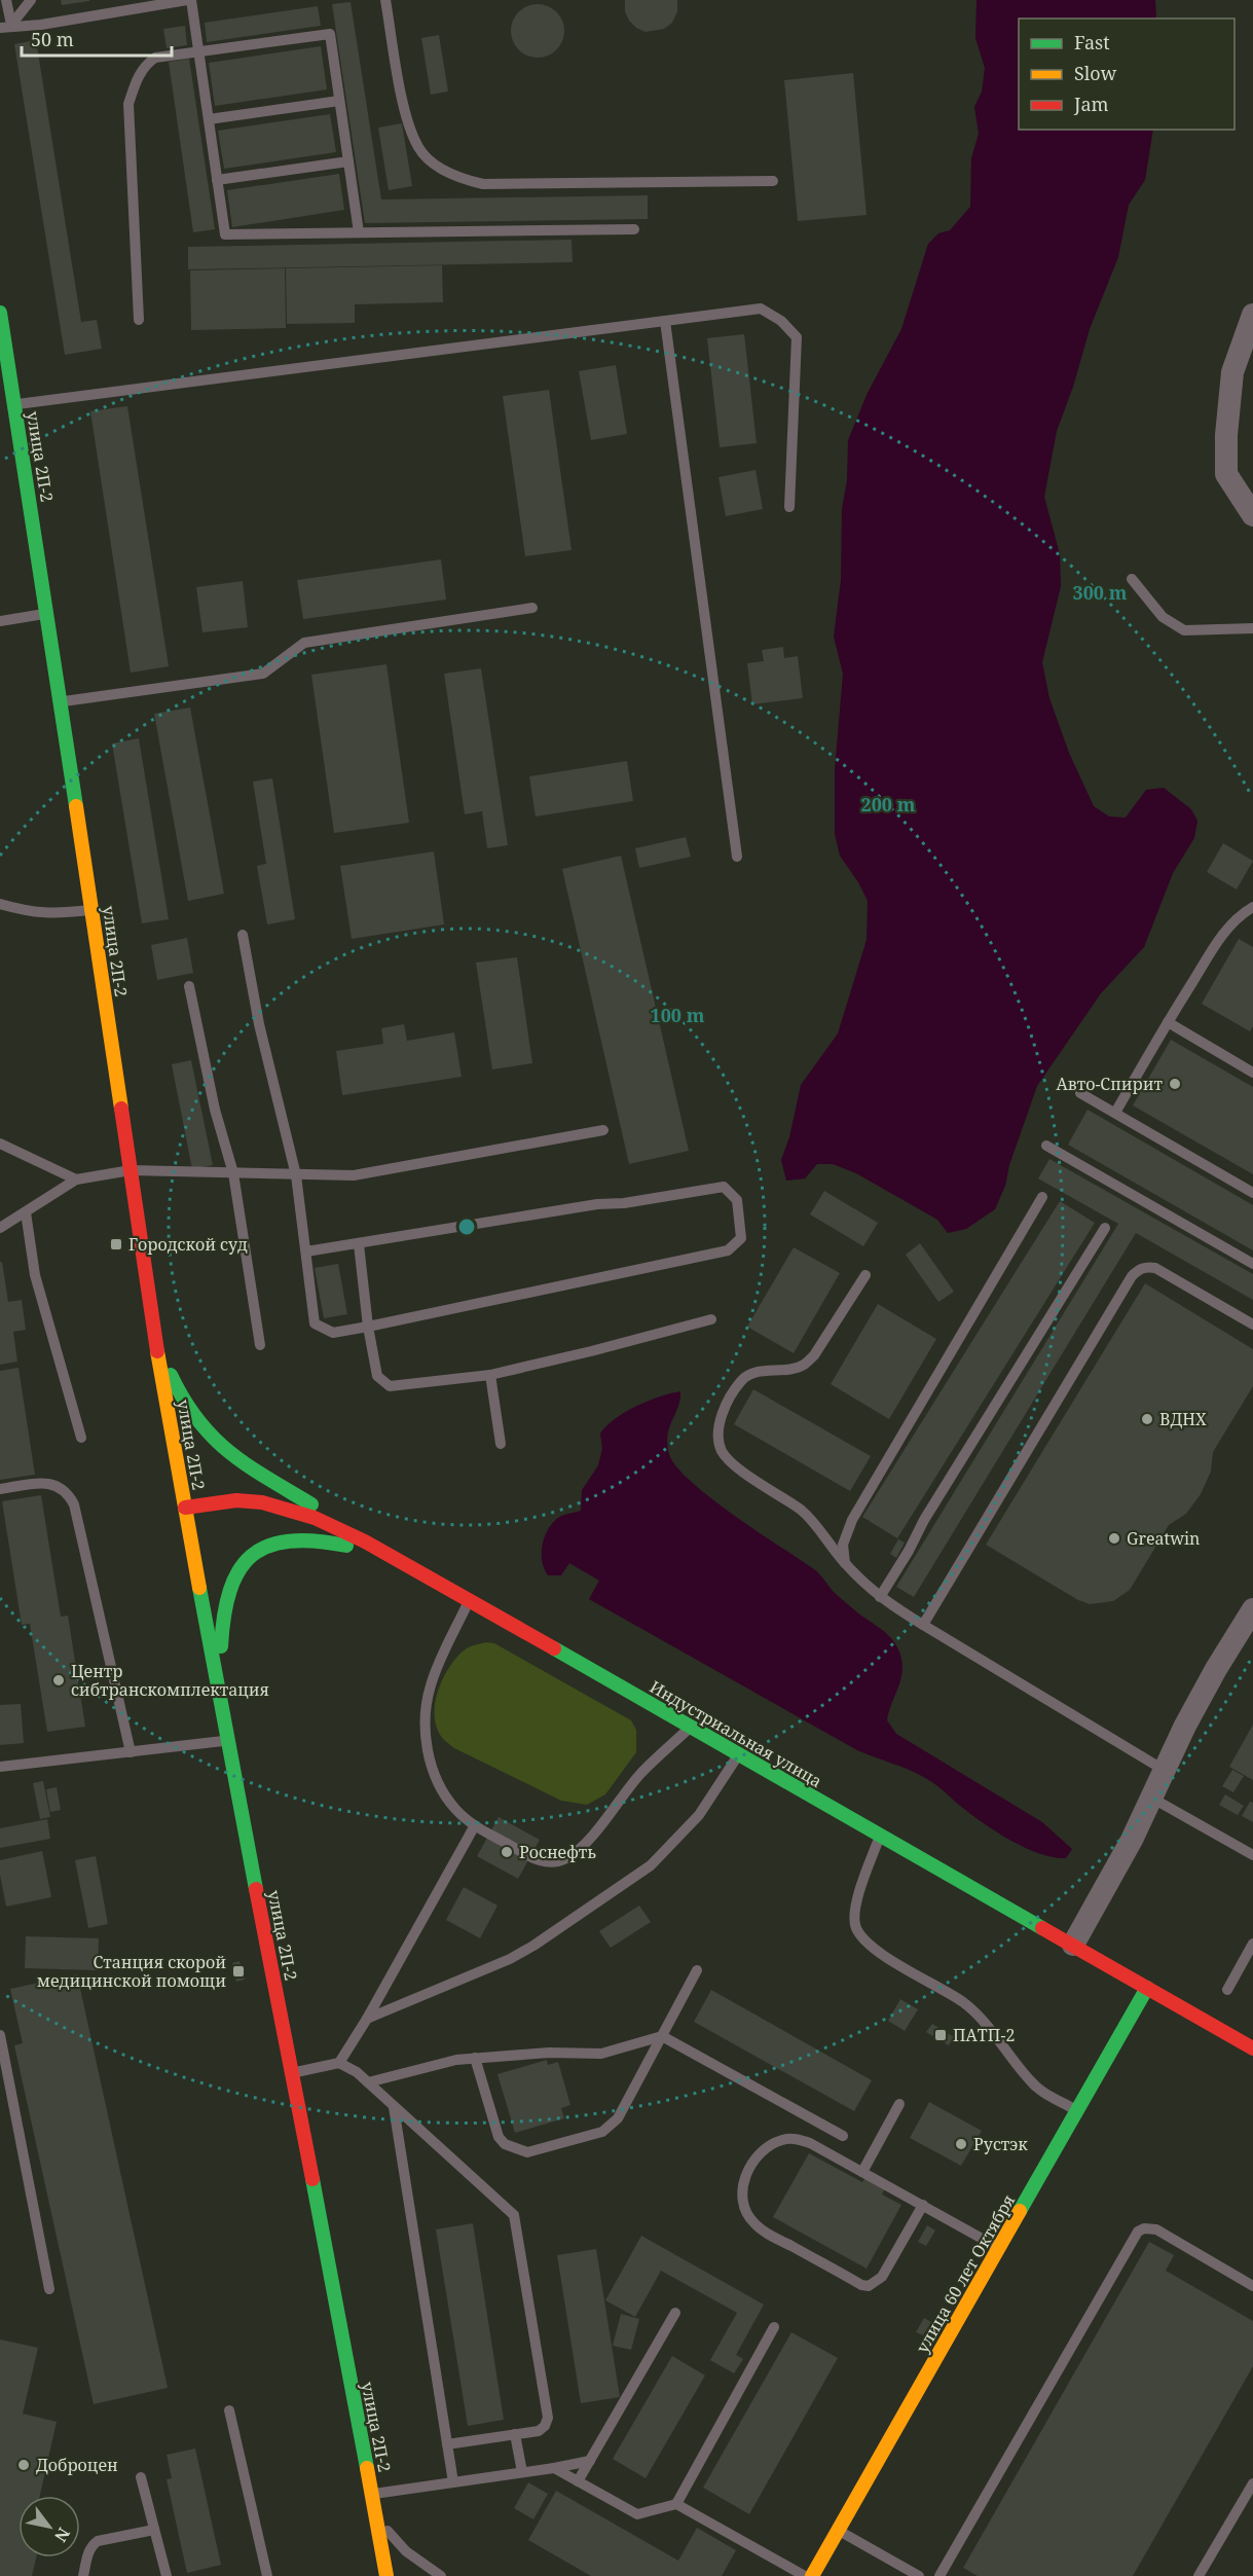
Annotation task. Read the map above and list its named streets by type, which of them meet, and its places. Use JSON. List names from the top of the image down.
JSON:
{
  "streets": {
    "main road": ["улица 2П-2", "Индустриальная улица", "улица 60 лет Октября"]
  },
  "crossings": [
    ["улица 2П-2", "Индустриальная улица"],
    ["Индустриальная улица", "улица 60 лет Октября"]
  ],
  "places": {
    "other": [
      "Авто-Спирит",
      "ВДНХ",
      "Greatwin",
      "Центр сибтранскомплектация",
      "Роснефть",
      "Рустэк",
      "Доброцен"
    ],
    "transit": ["Городской суд", "Станция скорой медицинской помощи", "ПАТП-2"]
  },
  "legend": ["Fast", "Slow", "Jam"],
  "scale_bar": "50 m",
  "north": "bottom right",
  "rings": ["300 m", "200 m", "100 m"]
}
